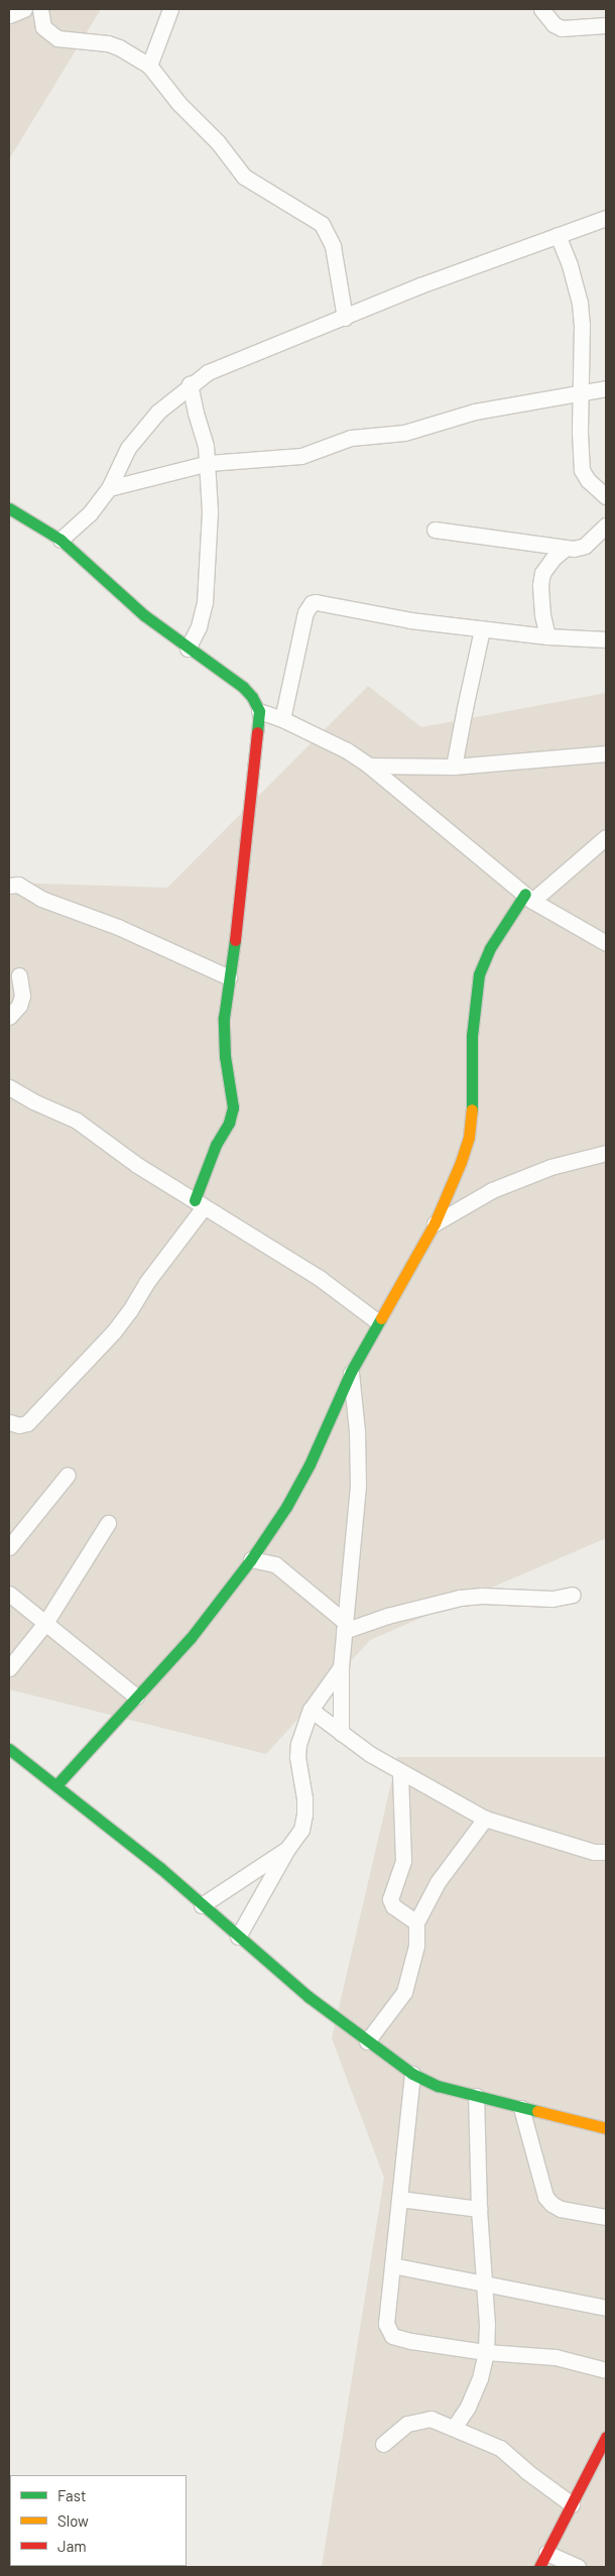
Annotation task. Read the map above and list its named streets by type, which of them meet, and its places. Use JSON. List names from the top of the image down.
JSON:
{
  "legend": ["Fast", "Slow", "Jam"]
}
